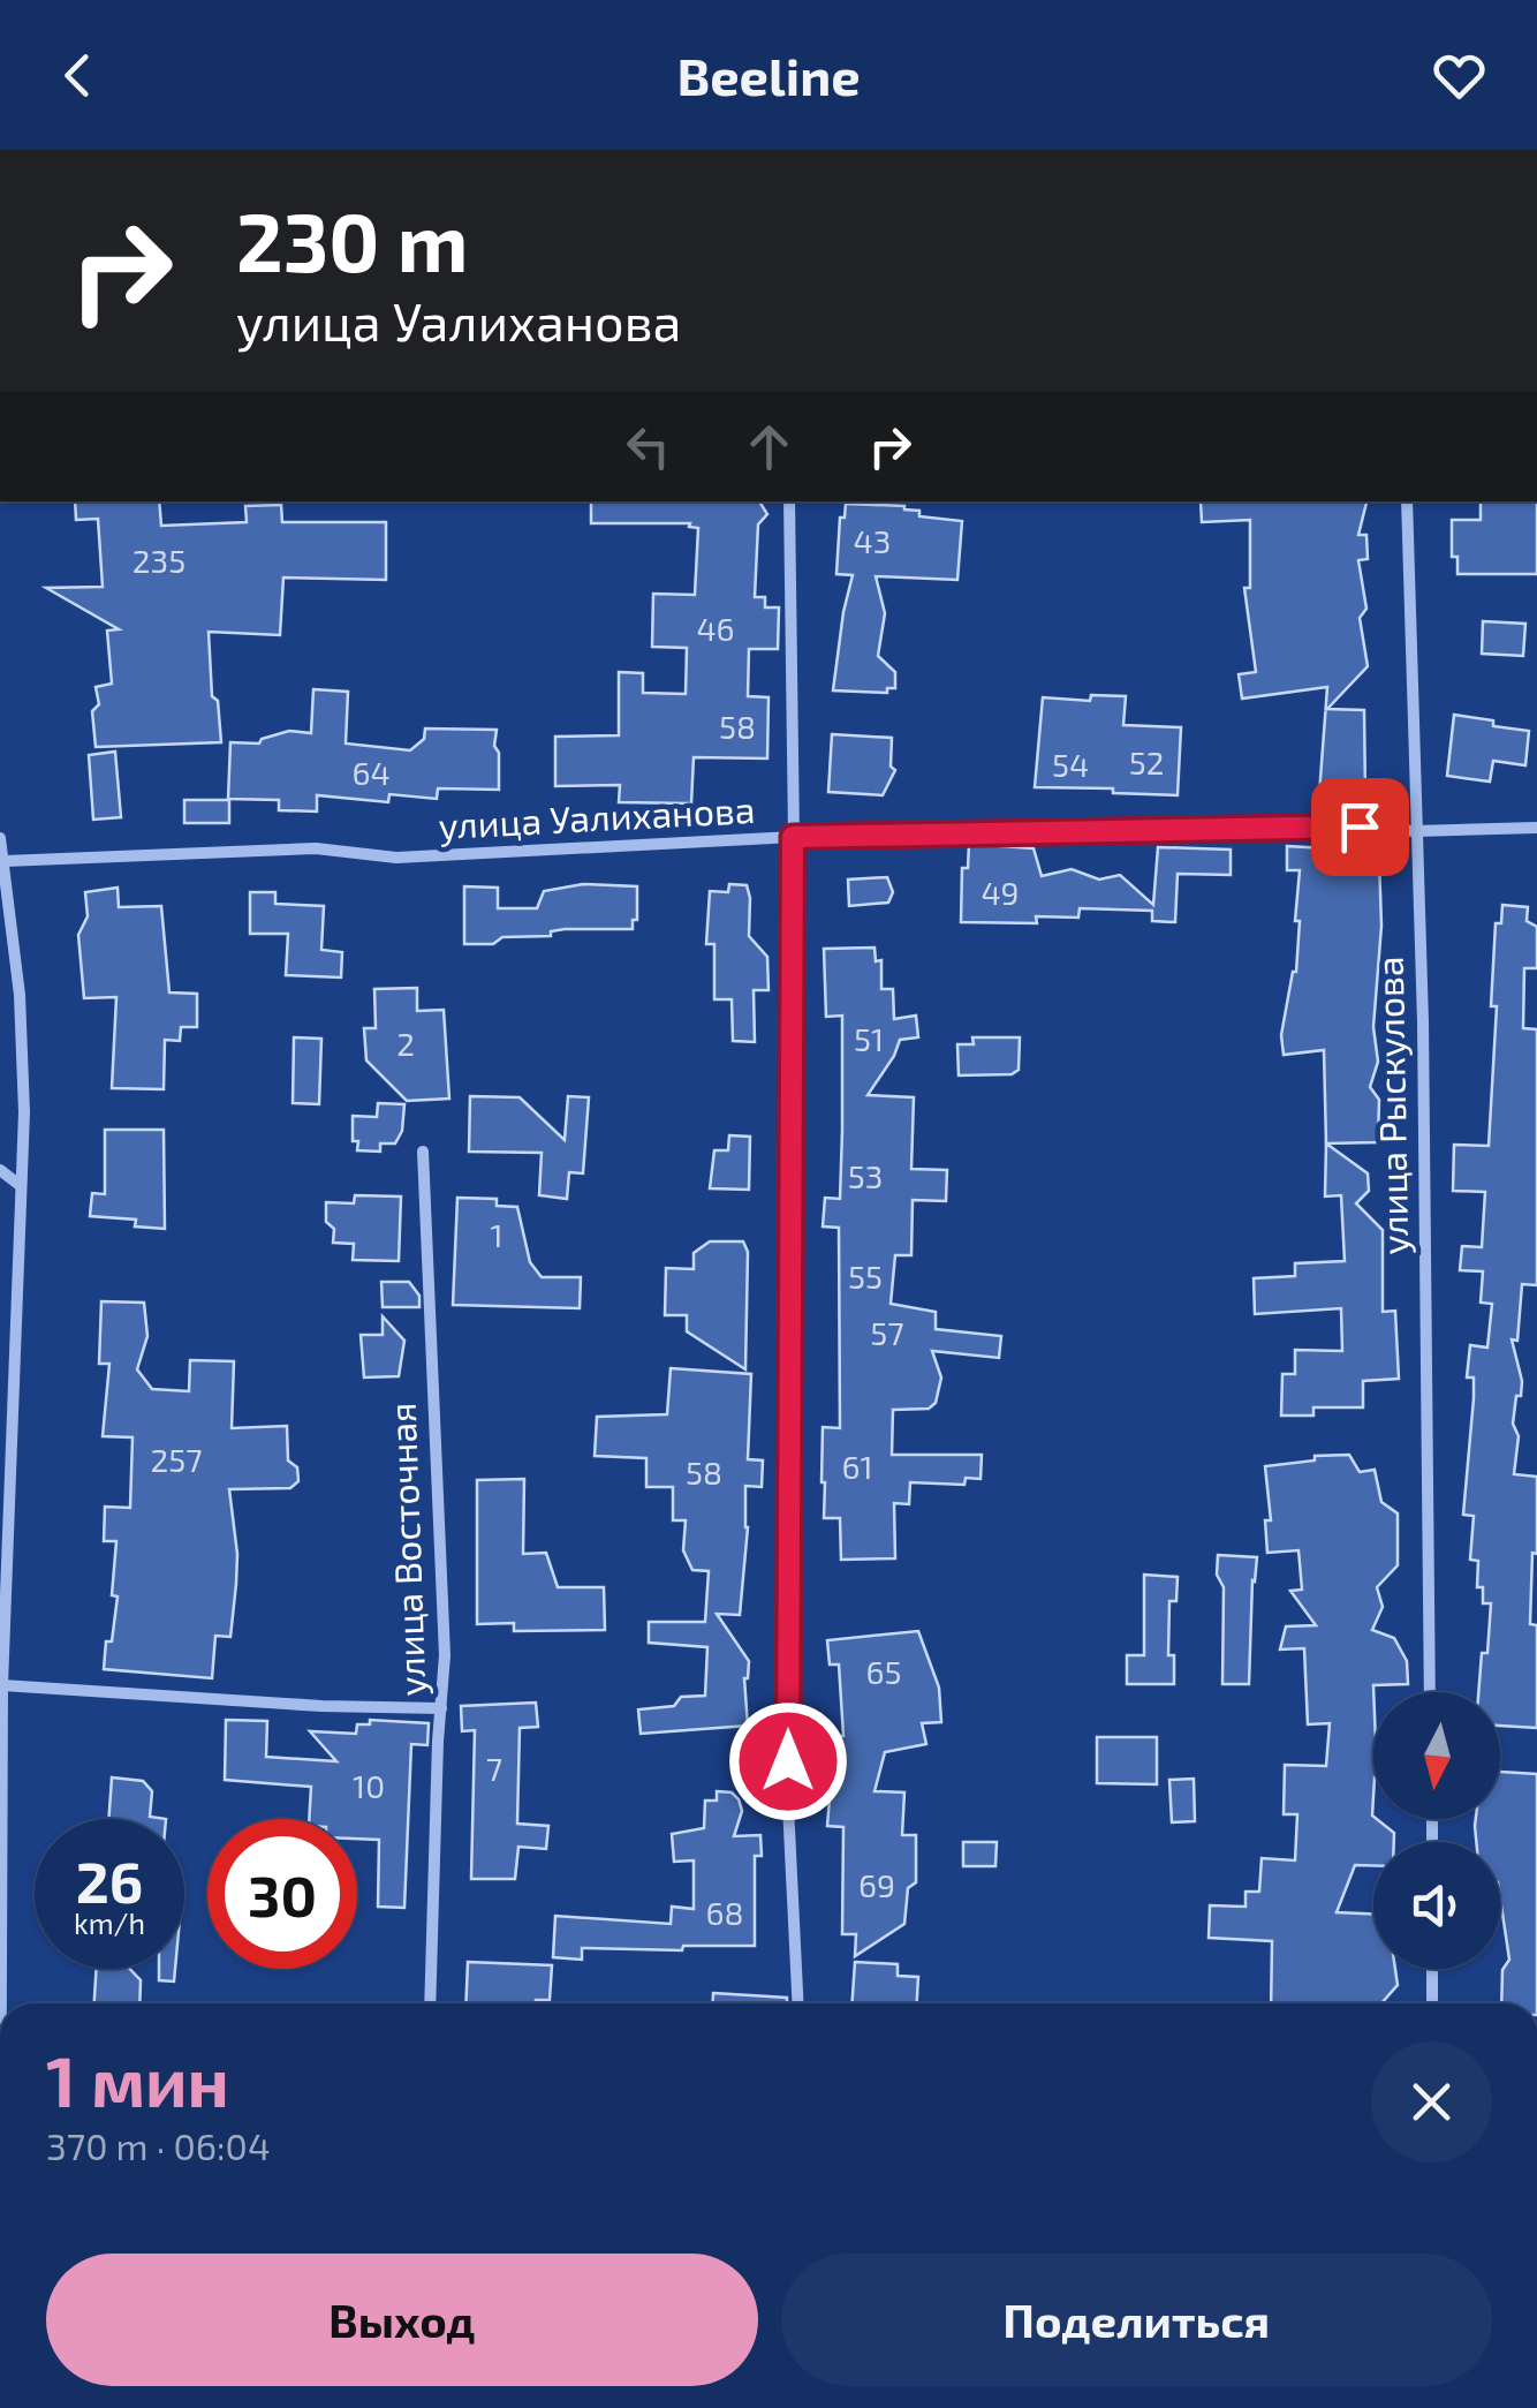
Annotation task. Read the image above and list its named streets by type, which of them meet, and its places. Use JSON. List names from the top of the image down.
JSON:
{
  "streets": {
    "street": ["улица Уалиханова", "улица Рыскулова", "улица Восточная"]
  },
  "crossings": [
    ["улица Уалиханова", "улица Рыскулова"]
  ],
  "house_numbers": [
    "43",
    "235",
    "46",
    "58",
    "52",
    "54",
    "64",
    "49",
    "51",
    "2",
    "53",
    "1",
    "55",
    "57",
    "257",
    "61",
    "58",
    "65",
    "7",
    "10",
    "69",
    "68"
  ],
  "north": "bottom",
  "page": {
    "header": "Beeline",
    "turn": ["230 m", "улица Уалиханова"],
    "speed": "26 km/h",
    "limit": "30",
    "heading": ["1 мин", "370 m · 06:04"],
    "buttons": ["Выход", "Поделиться"]
  }
}
